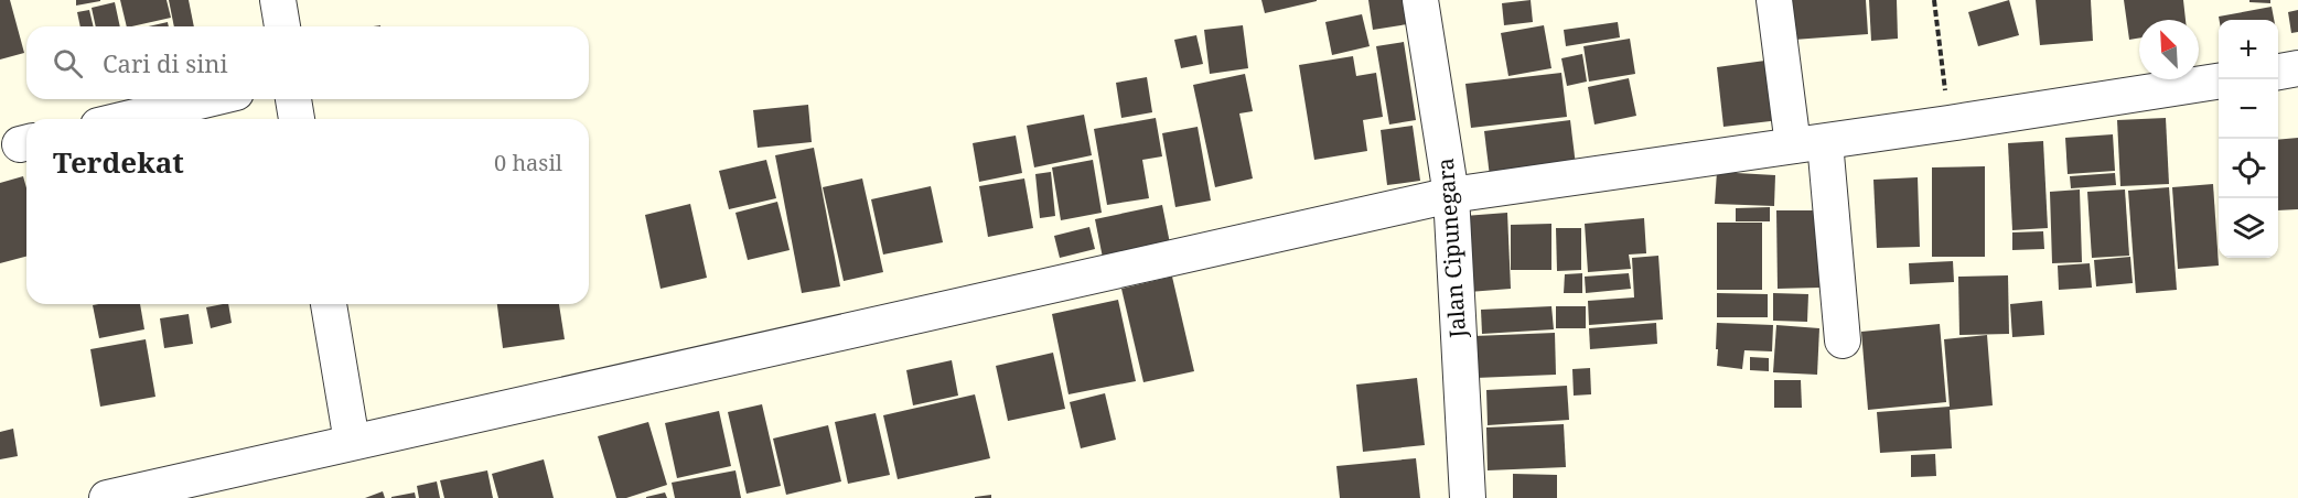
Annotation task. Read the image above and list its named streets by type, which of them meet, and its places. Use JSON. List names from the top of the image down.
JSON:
{
  "streets": {
    "street": ["Jalan Cipunegara"]
  },
  "north": "top left",
  "page": {
    "map_buttons": ["+", "−"],
    "search": "Cari di sini",
    "heading": ["Terdekat", "0 hasil"]
  }
}
